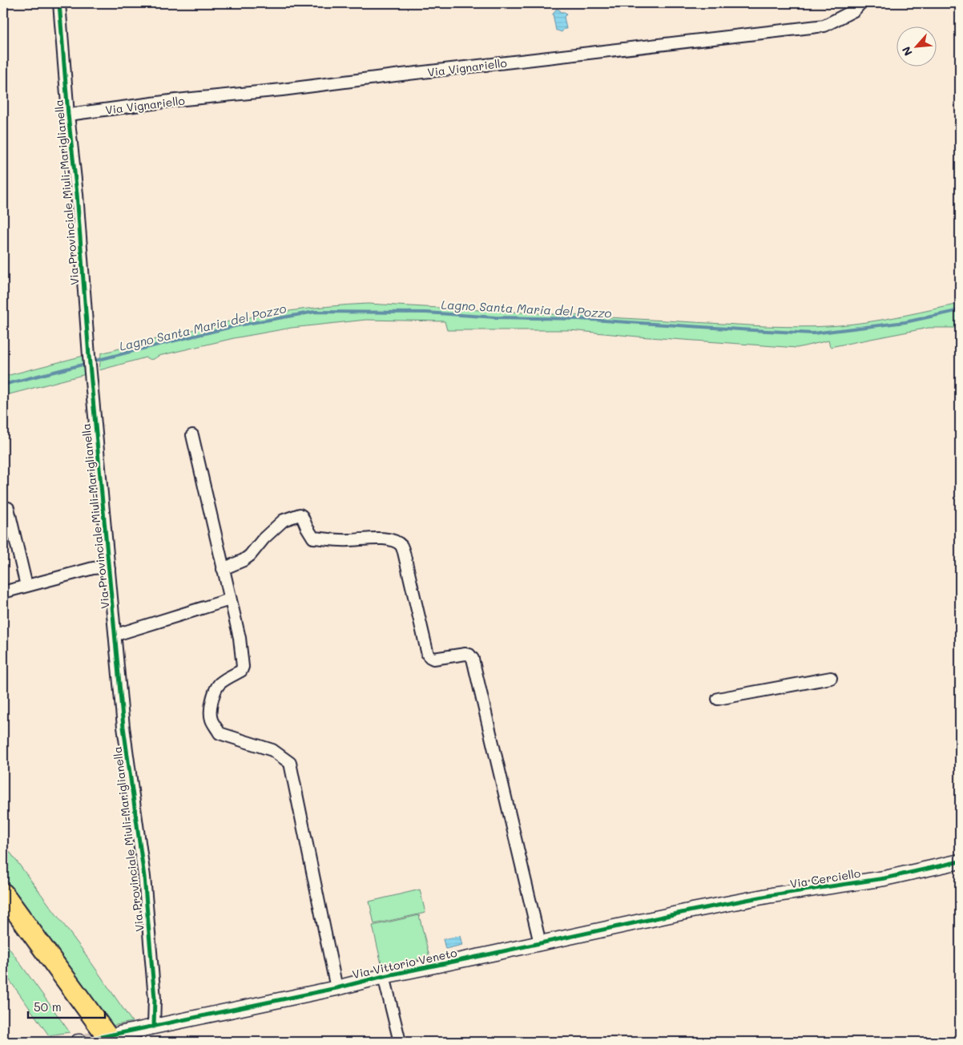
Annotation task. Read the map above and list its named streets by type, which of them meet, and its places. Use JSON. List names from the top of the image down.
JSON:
{
  "streets": {
    "street": [
      "Via Vignariello",
      "Via Provinciale Miuli-Mariglianella",
      "Via Cerciello",
      "Via Vittorio Veneto"
    ]
  },
  "crossings": [
    ["Via Vignariello", "Via Provinciale Miuli-Mariglianella"],
    ["Via Provinciale Miuli-Mariglianella", "Via Vittorio Veneto"],
    ["Via Cerciello", "Via Vittorio Veneto"]
  ],
  "water": ["Lagno Santa Maria del Pozzo"],
  "scale_bar": "50 m",
  "north": "bottom left"
}
